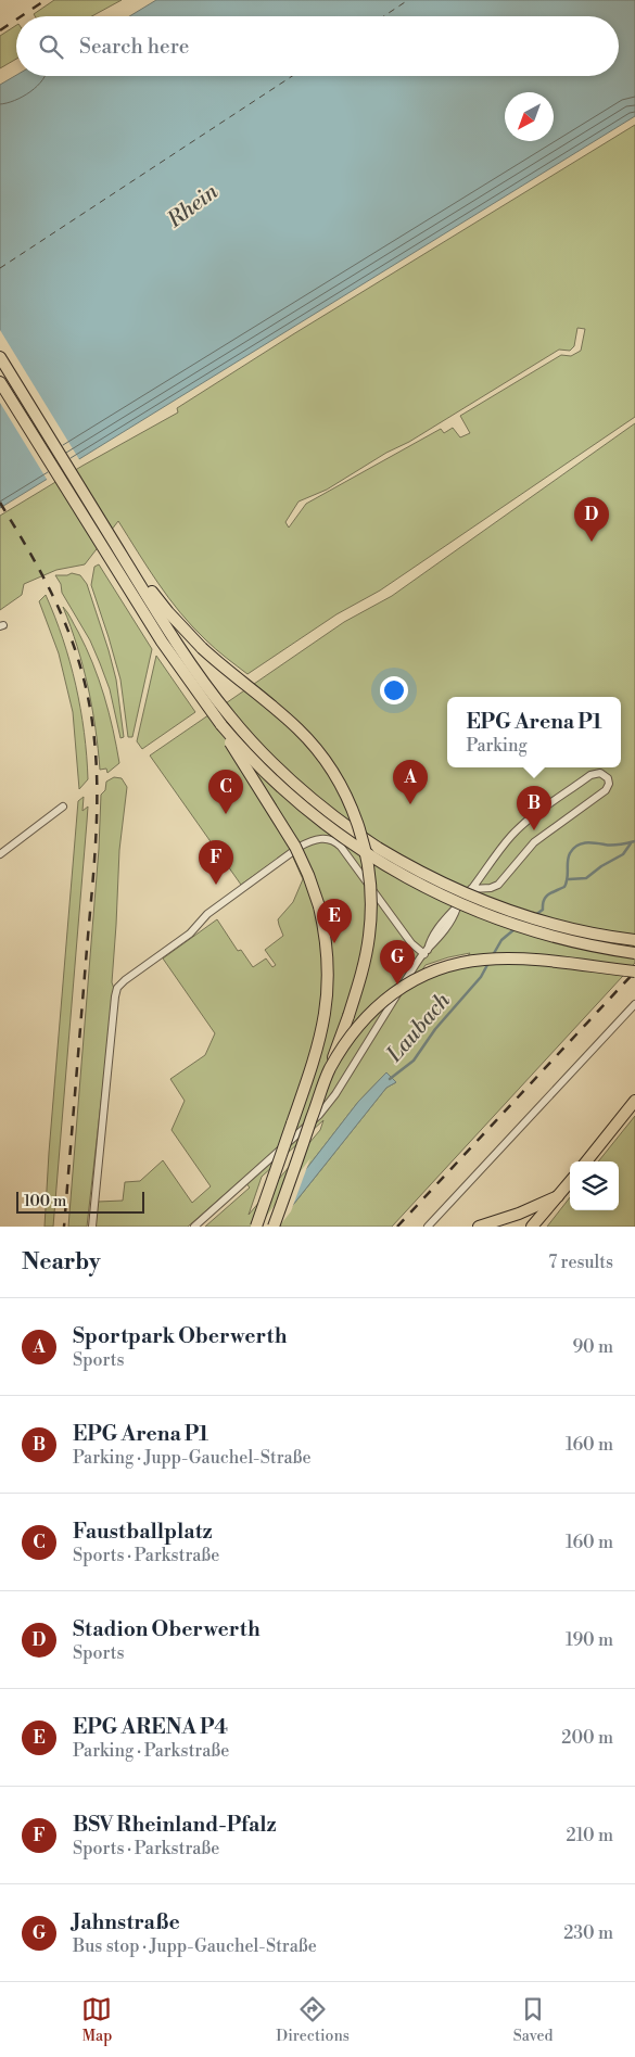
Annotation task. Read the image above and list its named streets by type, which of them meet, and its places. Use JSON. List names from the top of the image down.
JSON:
{
  "water": ["Rhein", "Laubach"],
  "scale_bar": "100 m",
  "north": "bottom left",
  "page": {
    "search": "Search here",
    "pins": [
      "D",
      "A",
      "C",
      "B",
      "F",
      "E",
      "G"
    ],
    "popup": ["EPG Arena P1", "Parking"],
    "scale": "100 m",
    "heading": ["Nearby", "7 results"],
    "list": [
      {
        "mark": "A",
        "name": "Sportpark Oberwerth",
        "note": "Sports",
        "value": "90 m"
      },
      {
        "mark": "B",
        "name": "EPG Arena P1",
        "note": "Parking · Jupp-Gauchel-Straße",
        "value": "160 m"
      },
      {
        "mark": "C",
        "name": "Faustballplatz",
        "note": "Sports · Parkstraße",
        "value": "160 m"
      },
      {
        "mark": "D",
        "name": "Stadion Oberwerth",
        "note": "Sports",
        "value": "190 m"
      },
      {
        "mark": "E",
        "name": "EPG ARENA P4",
        "note": "Parking · Parkstraße",
        "value": "200 m"
      },
      {
        "mark": "F",
        "name": "BSV Rheinland-Pfalz",
        "note": "Sports · Parkstraße",
        "value": "210 m"
      },
      {
        "mark": "G",
        "name": "Jahnstraße",
        "note": "Bus stop · Jupp-Gauchel-Straße",
        "value": "230 m"
      }
    ],
    "nav": ["Map", "Directions", "Saved"]
  }
}
